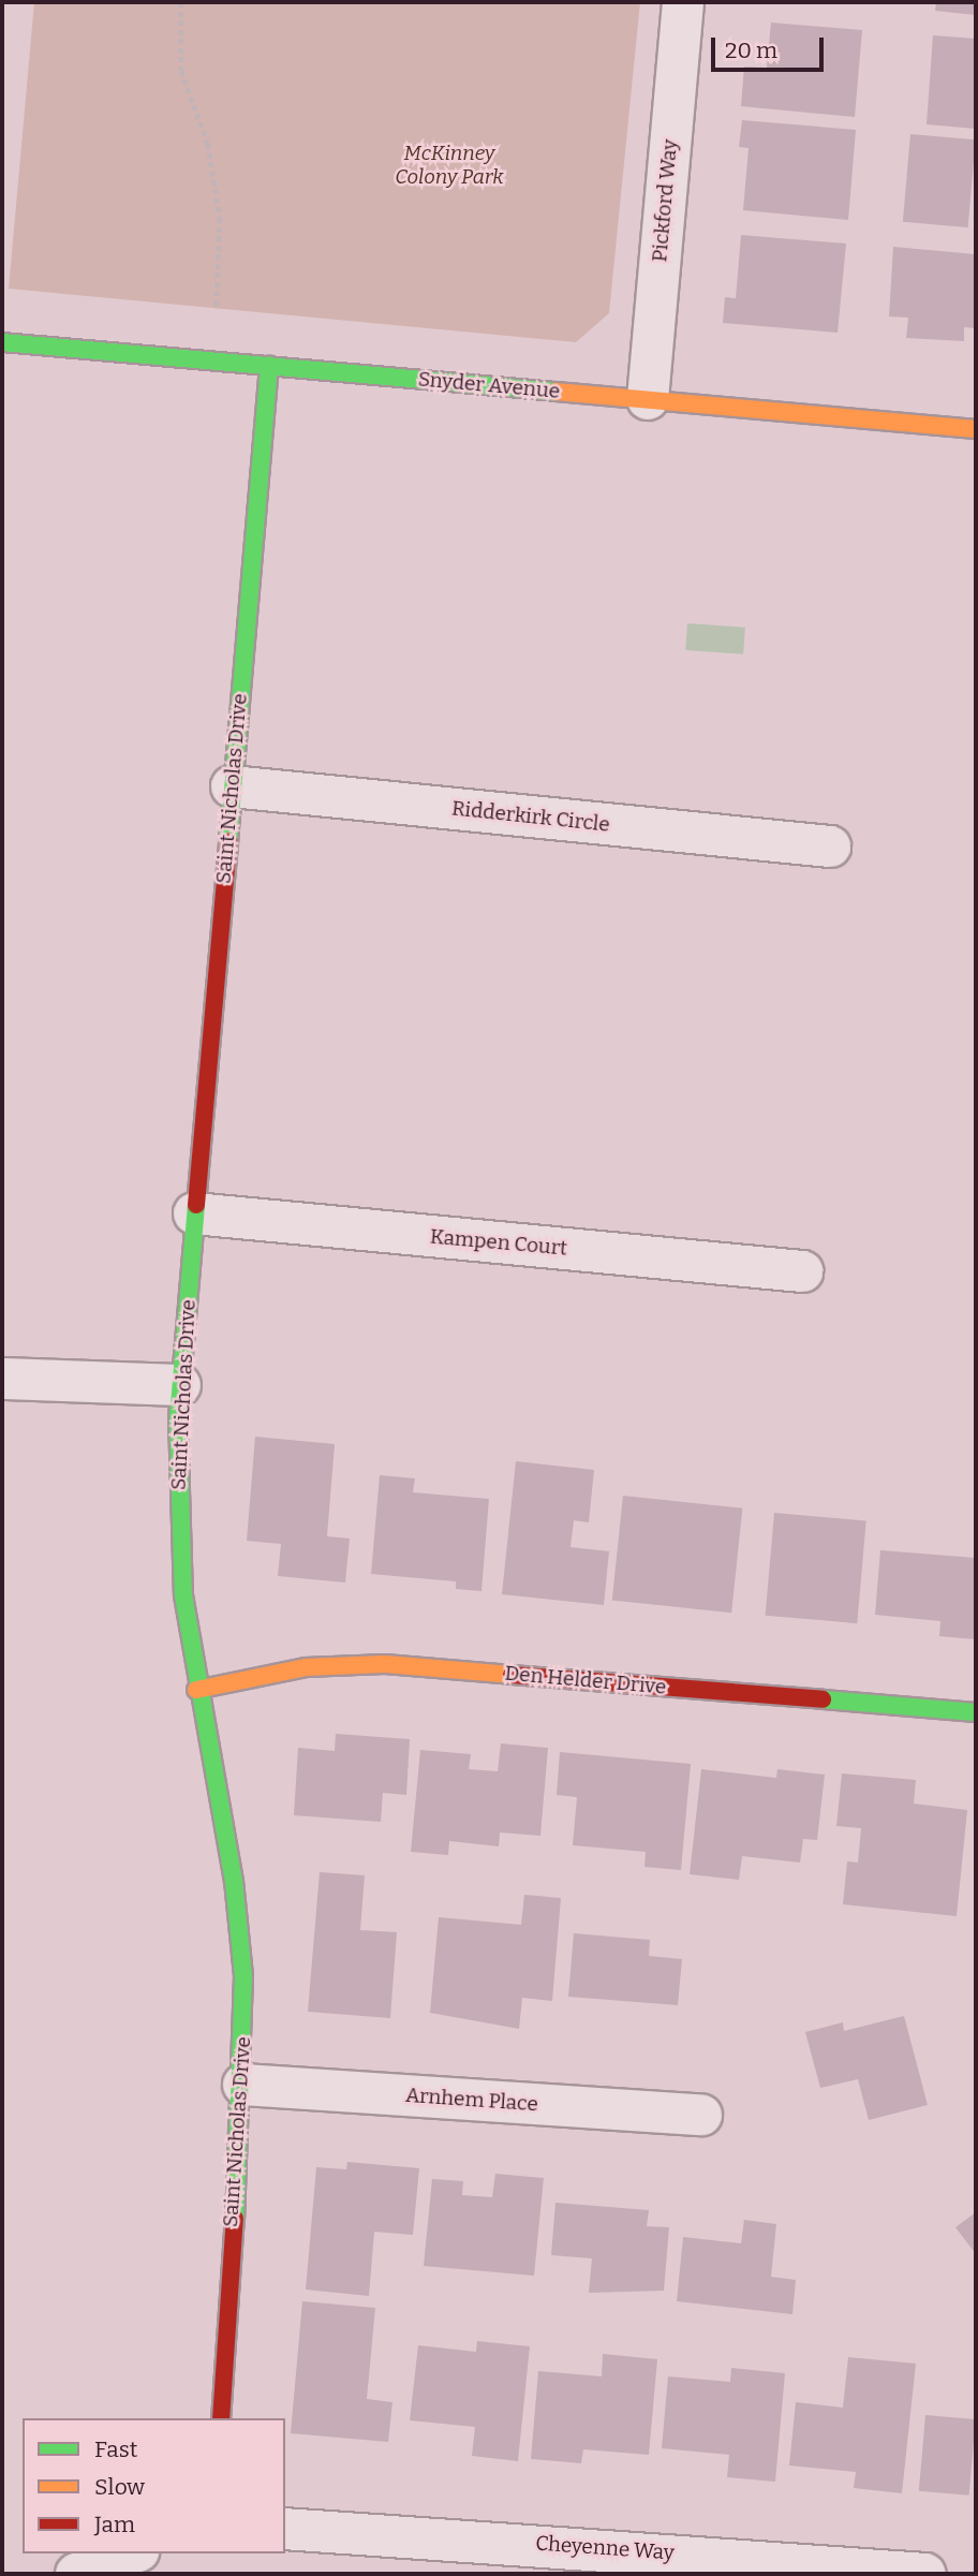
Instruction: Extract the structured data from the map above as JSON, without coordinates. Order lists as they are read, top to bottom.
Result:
{
  "streets": {
    "street": [
      "Pickford Way",
      "Snyder Avenue",
      "Saint Nicholas Drive",
      "Ridderkirk Circle",
      "Kampen Court",
      "Den Helder Drive",
      "Arnhem Place",
      "Cheyenne Way"
    ]
  },
  "crossings": [
    ["Pickford Way", "Snyder Avenue"],
    ["Snyder Avenue", "Saint Nicholas Drive"],
    ["Saint Nicholas Drive", "Ridderkirk Circle"],
    ["Saint Nicholas Drive", "Kampen Court"],
    ["Saint Nicholas Drive", "Den Helder Drive"],
    ["Saint Nicholas Drive", "Arnhem Place"]
  ],
  "parks": ["McKinney Colony Park"],
  "legend": ["Fast", "Slow", "Jam"],
  "scale_bar": "20 m"
}
